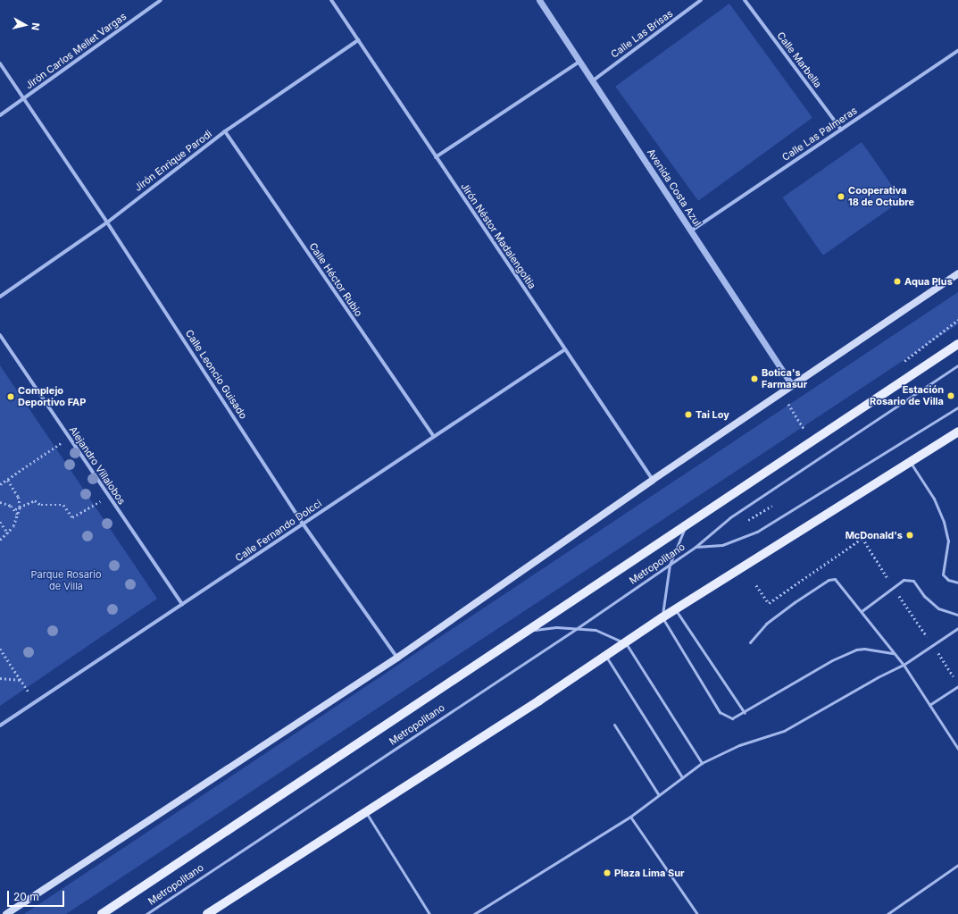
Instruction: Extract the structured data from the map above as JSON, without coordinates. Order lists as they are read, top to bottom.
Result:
{
  "streets": {
    "street": [
      "Calle Las Brisas",
      "Jirón Carlos Mellet Vargas",
      "Calle Marbella",
      "Calle Las Palmeras",
      "Jirón Enrique Parodi",
      "Avenida Costa Azul",
      "Jirón Néstor Madalengoitia",
      "Calle Héctor Rubio",
      "Calle Leoncio Guisado",
      "Alejandro Villalobos",
      "Calle Fernando Dolcci"
    ],
    "lane": ["Metropolitano"]
  },
  "crossings": [
    ["Calle Las Brisas", "Avenida Costa Azul"],
    ["Jirón Carlos Mellet Vargas", "Calle Leoncio Guisado"],
    ["Calle Marbella", "Calle Las Palmeras"],
    ["Calle Las Palmeras", "Avenida Costa Azul"],
    ["Jirón Enrique Parodi", "Jirón Néstor Madalengoitia"],
    ["Jirón Enrique Parodi", "Calle Héctor Rubio"],
    ["Jirón Enrique Parodi", "Calle Leoncio Guisado"],
    ["Jirón Néstor Madalengoitia", "Calle Fernando Dolcci"],
    ["Calle Héctor Rubio", "Calle Fernando Dolcci"],
    ["Calle Leoncio Guisado", "Calle Fernando Dolcci"],
    ["Alejandro Villalobos", "Calle Fernando Dolcci"]
  ],
  "parks": ["Parque Rosario de Villa"],
  "places": [
    "Cooperativa 18 de Octubre",
    "Aqua Plus",
    "Botica's Farmasur",
    "Estación Rosario de Villa",
    "Complejo Deportivo FAP",
    "Tai Loy",
    "McDonald's",
    "Plaza Lima Sur"
  ],
  "scale_bar": "20 m",
  "north": "right"
}
